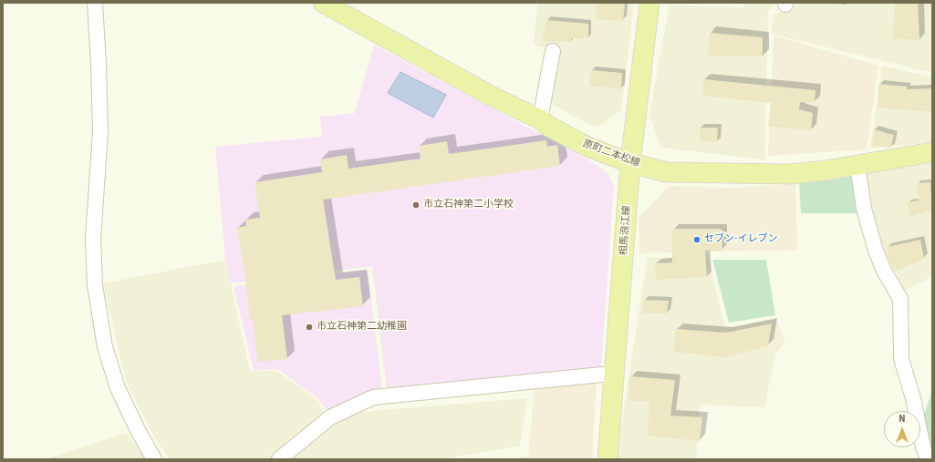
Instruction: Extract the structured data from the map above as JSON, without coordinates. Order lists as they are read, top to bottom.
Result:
{
  "streets": {
    "main road": ["原町二本松線", "相馬浪江線"]
  },
  "crossings": [
    ["原町二本松線", "相馬浪江線"]
  ],
  "places": ["市立石神第二小学校", "セブン-イレブン", "市立石神第二幼稚園"],
  "north": "top"
}
